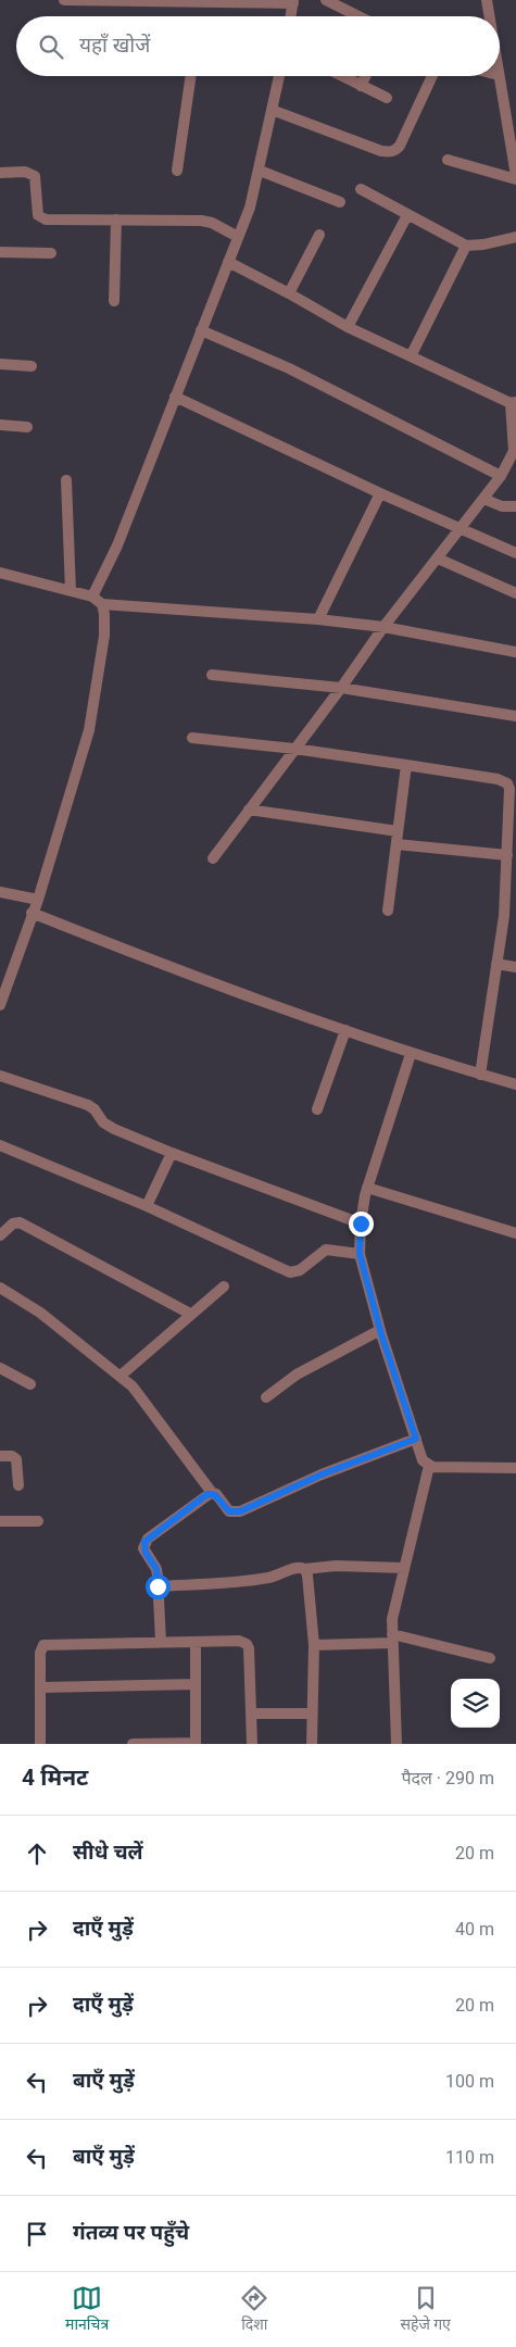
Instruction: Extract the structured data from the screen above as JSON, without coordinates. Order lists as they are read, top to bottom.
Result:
{
  "page": {
    "search": "यहाँ खोजें",
    "heading": ["4 मिनट", "पैदल · 290 m"],
    "list": [
      ["सीधे चलें", "20 m"],
      ["दाएँ मुड़ें", "40 m"],
      ["दाएँ मुड़ें", "20 m"],
      ["बाएँ मुड़ें", "100 m"],
      ["बाएँ मुड़ें", "110 m"],
      "गंतव्य पर पहुँचे"
    ],
    "nav": ["मानचित्र", "दिशा", "सहेजे गए"]
  }
}
